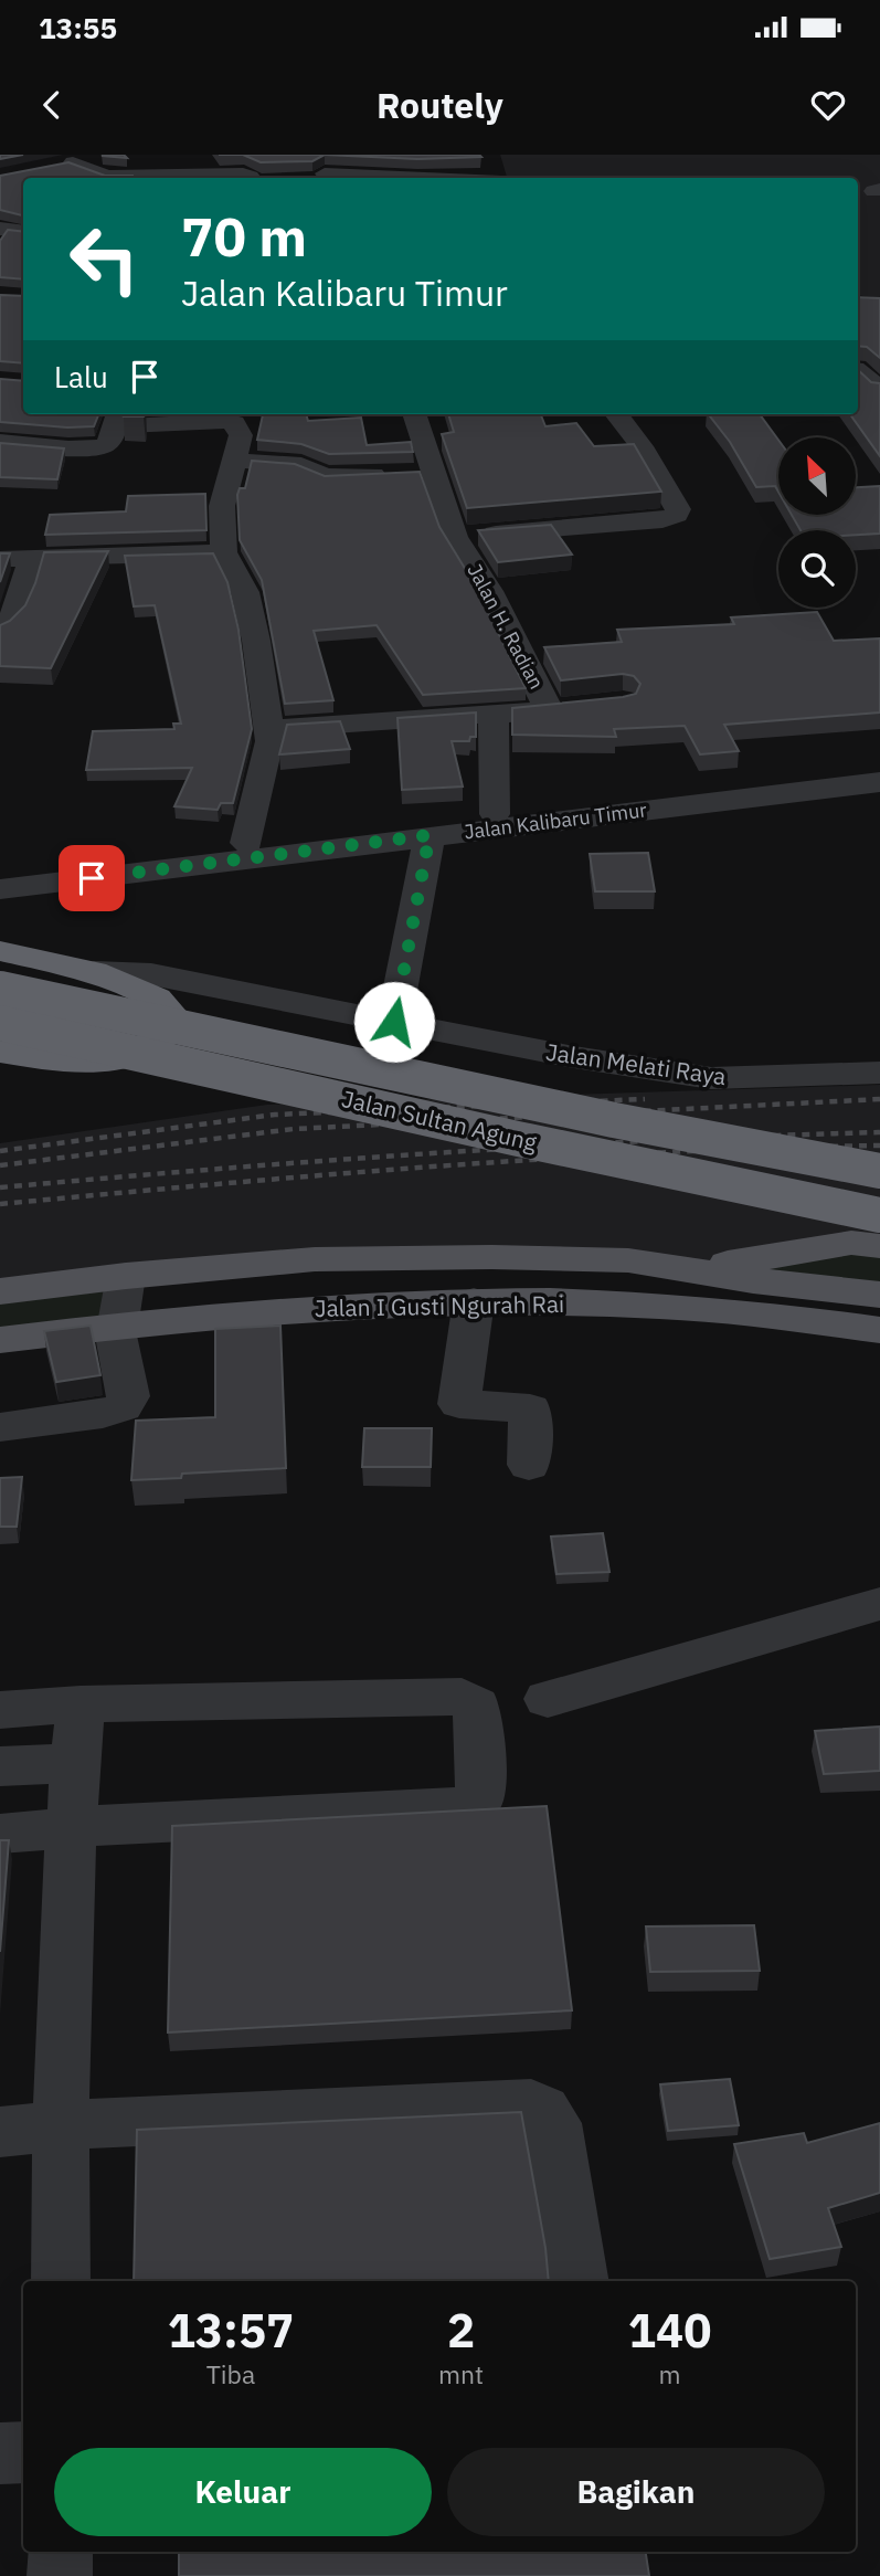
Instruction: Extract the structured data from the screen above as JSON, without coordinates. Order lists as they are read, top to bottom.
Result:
{
  "streets": {
    "highway": ["Jalan Sultan Agung"],
    "main road": ["Jalan I Gusti Ngurah Rai"],
    "street": ["Jalan H. Radian", "Jalan Kalibaru Timur", "Jalan Melati Raya"]
  },
  "north": "top left",
  "page": {
    "status": "13:55",
    "header": "Routely",
    "turn": ["70 m", "Jalan Kalibaru Timur"],
    "then": "Lalu",
    "eta": [
      "13:57",
      "Tiba",
      "2",
      "mnt",
      "140",
      "m"
    ],
    "buttons": ["Keluar", "Bagikan"]
  }
}
